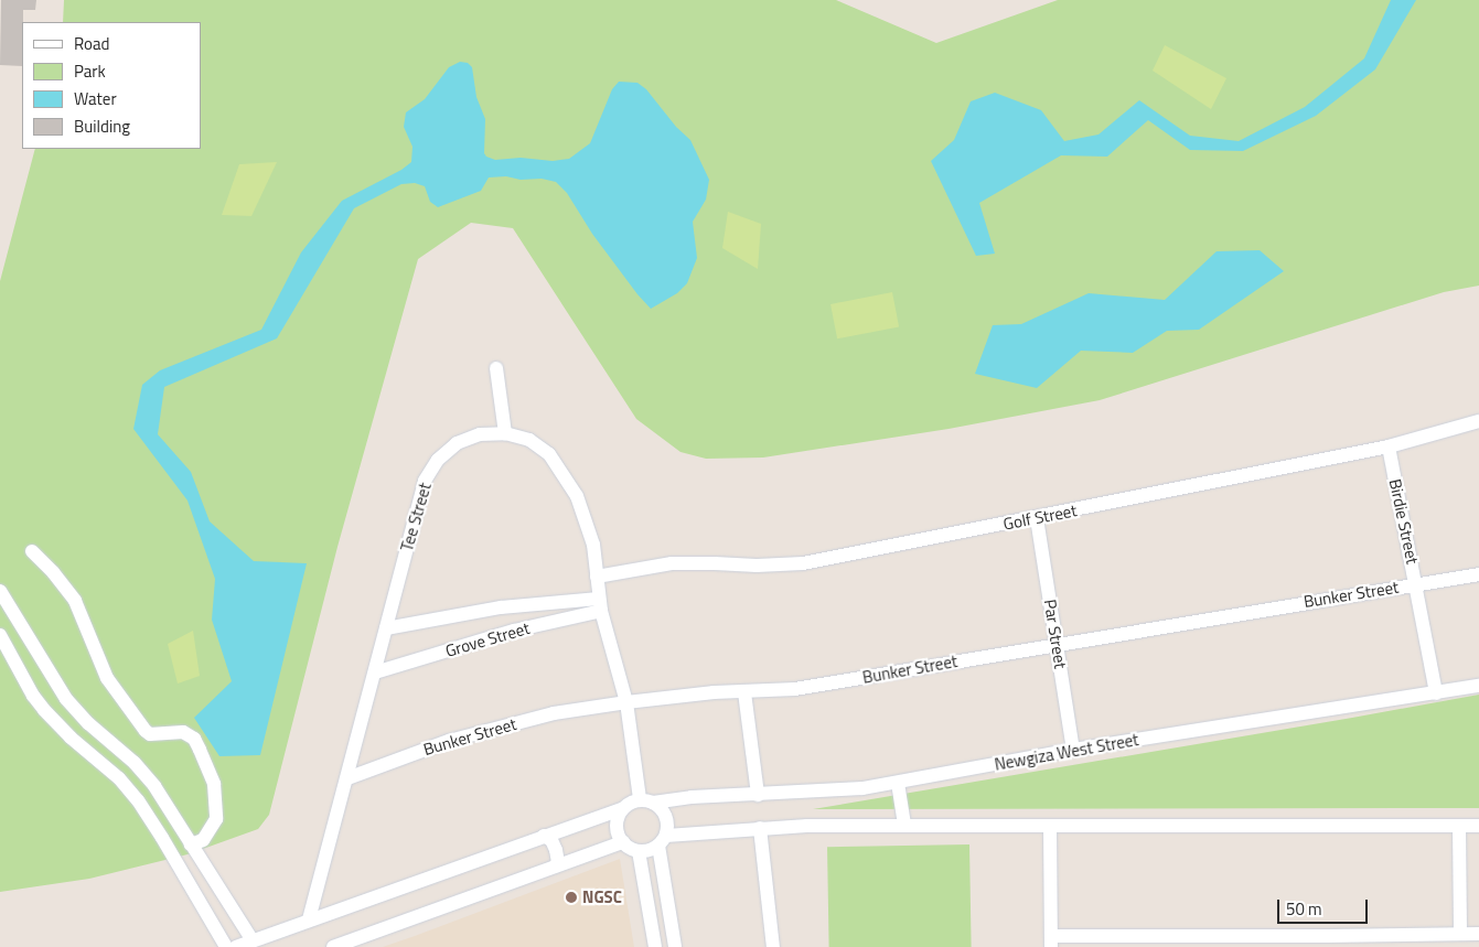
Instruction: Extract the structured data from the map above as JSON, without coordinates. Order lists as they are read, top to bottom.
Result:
{
  "streets": {
    "street": [
      "Tee Street",
      "Golf Street",
      "Birdie Street",
      "Bunker Street",
      "Par Street",
      "Grove Street",
      "Newgiza West Street"
    ]
  },
  "crossings": [
    ["Tee Street", "Golf Street"],
    ["Tee Street", "Bunker Street"],
    ["Tee Street", "Grove Street"],
    ["Tee Street", "Newgiza West Street"],
    ["Golf Street", "Birdie Street"],
    ["Golf Street", "Par Street"],
    ["Birdie Street", "Bunker Street"],
    ["Birdie Street", "Newgiza West Street"],
    ["Bunker Street", "Par Street"],
    ["Par Street", "Newgiza West Street"]
  ],
  "places": ["NGSC"],
  "legend": [
    "Road",
    "Park",
    "Water",
    "Building"
  ],
  "scale_bar": "50 m"
}
